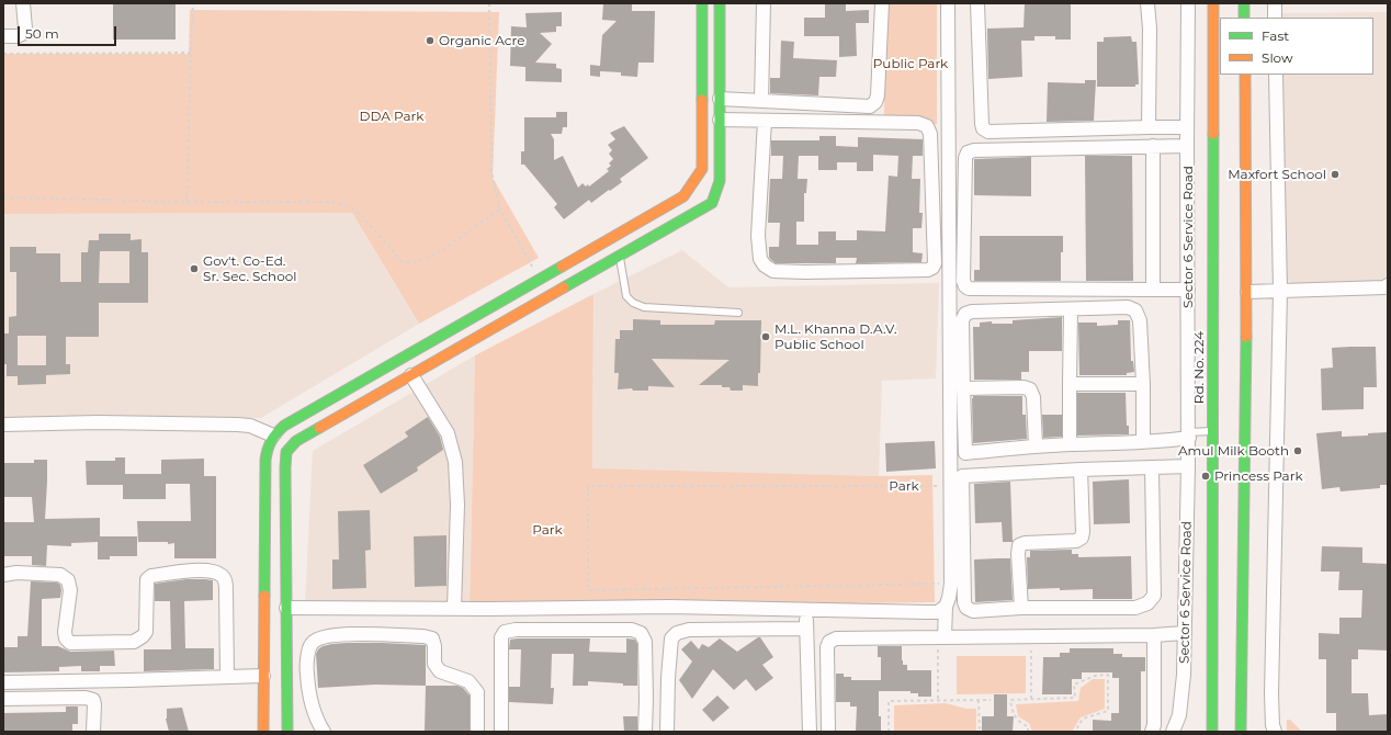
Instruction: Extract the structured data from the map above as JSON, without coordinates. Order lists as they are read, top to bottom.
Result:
{
  "streets": {
    "street": ["Sector 6 Service Road", "Rd. No. 224"],
    "path": ["Park"]
  },
  "parks": ["Public Park", "DDA Park", "Park"],
  "places": [
    "Organic Acre",
    "Maxfort School",
    "Gov't. Co-Ed. Sr. Sec. School",
    "M.L. Khanna D.A.V. Public School",
    "Amul Milk Booth",
    "Princess Park"
  ],
  "legend": ["Fast", "Slow"],
  "scale_bar": "50 m"
}
